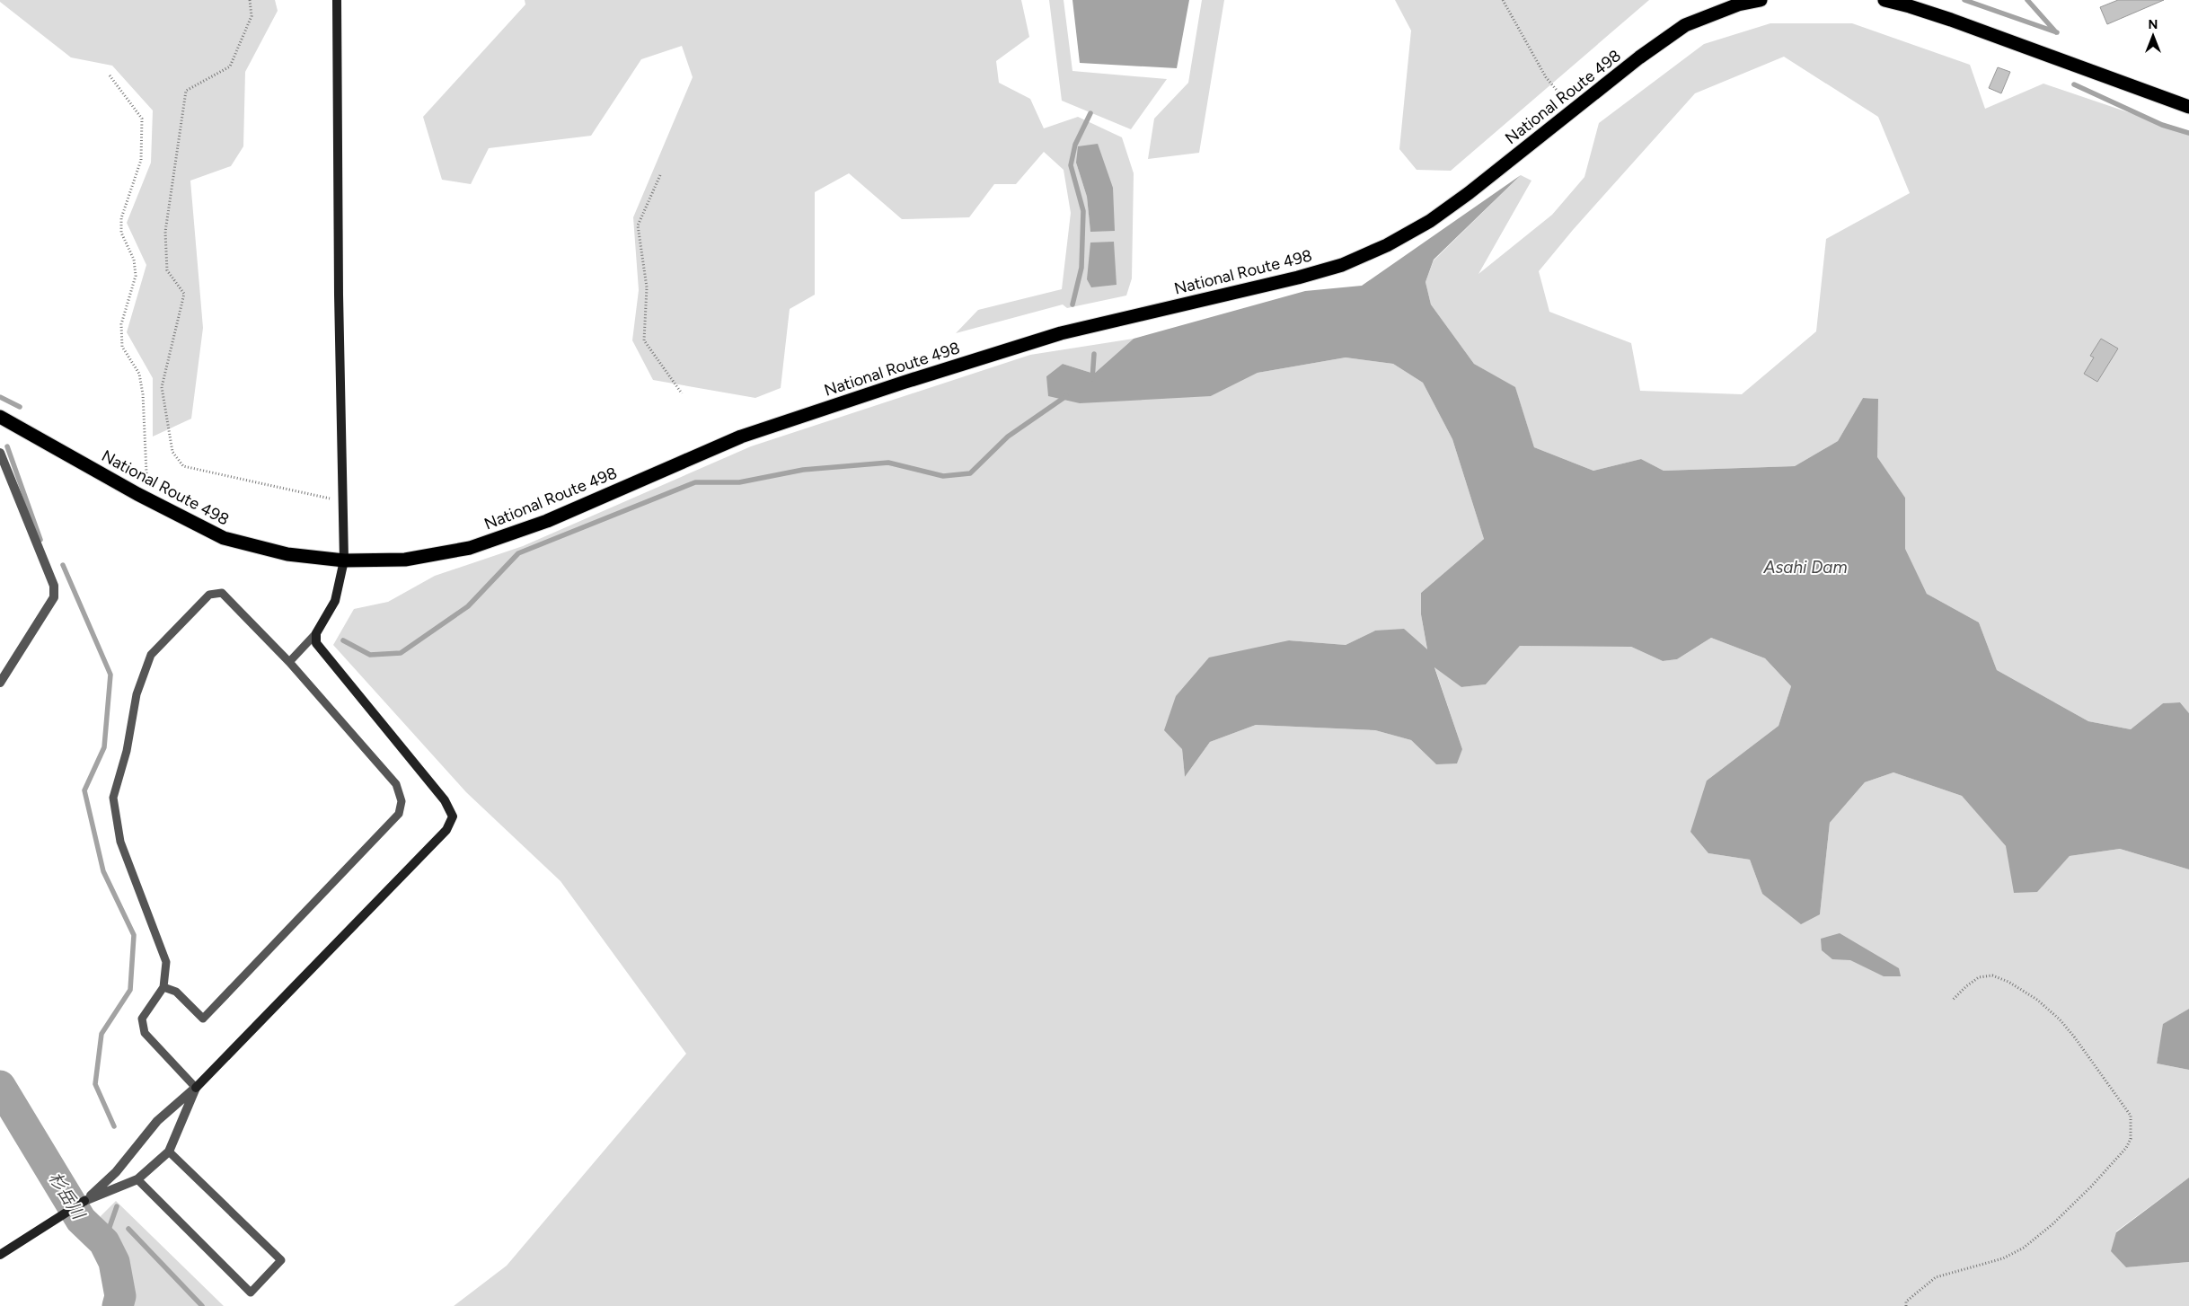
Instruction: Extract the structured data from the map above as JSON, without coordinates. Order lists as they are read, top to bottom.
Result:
{
  "streets": {
    "highway": ["National Route 498"]
  },
  "water": ["Asahi Dam", "杉岳川"],
  "north": "top"
}
